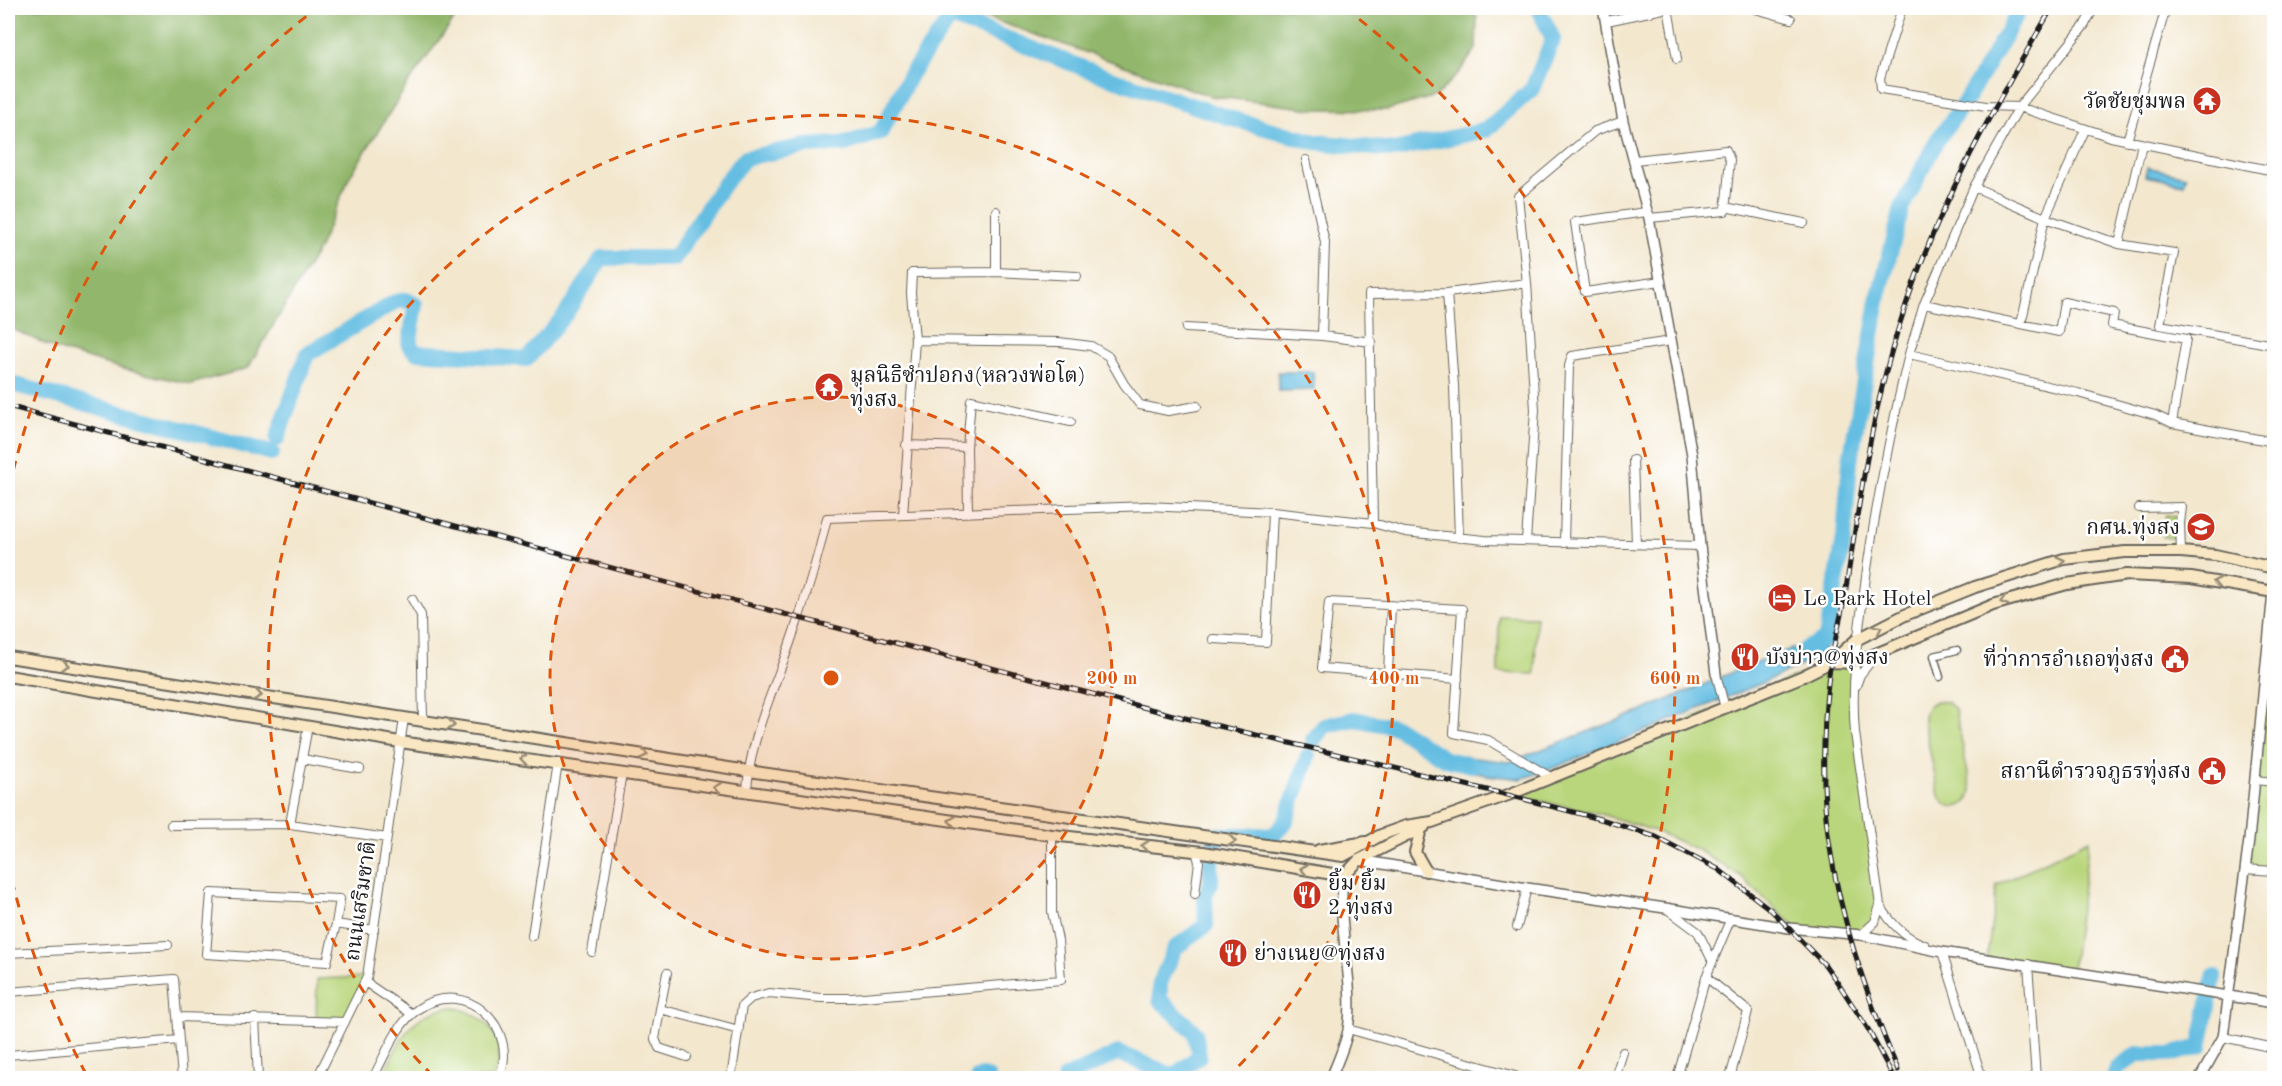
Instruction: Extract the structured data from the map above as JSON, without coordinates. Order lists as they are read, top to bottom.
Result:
{
  "streets": {
    "street": ["ถนนเสริมชาติ"]
  },
  "places": {
    "temple": ["วัดชัยชุมพล", "มูลนิธิซำปอกง(หลวงพ่อโต) ทุ่งสง"],
    "school or university": ["กศน.ทุ่งสง"],
    "hotel": ["Le Park Hotel"],
    "restaurant": ["บังบ่าว@ทุ่งสง", "ยิ้ม ยิ้ม 2 ทุ่งสง", "ย่างเนย@ทุ่งสง"],
    "public building": ["ที่ว่าการอำเถอทุ่งสง", "สถานีตำรวจภูธรทุ่งสง"]
  },
  "rings": ["200 m", "400 m", "600 m"]
}
